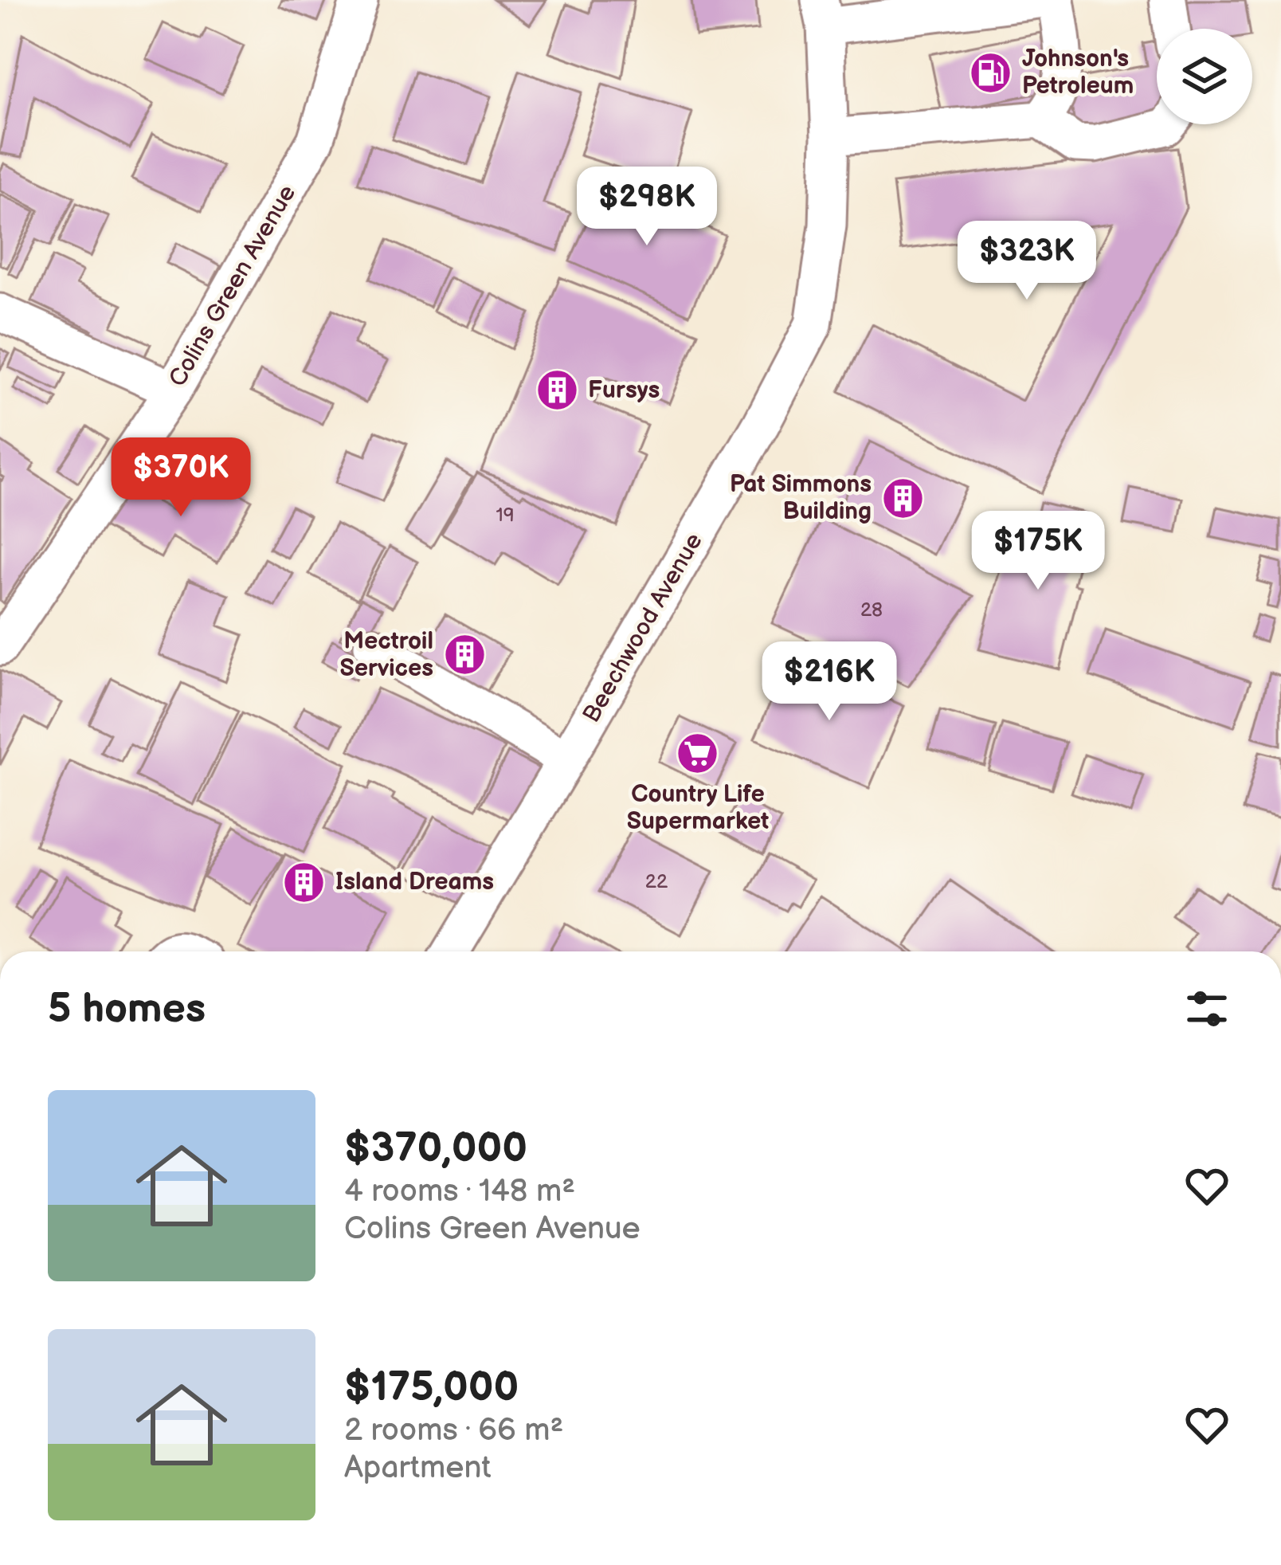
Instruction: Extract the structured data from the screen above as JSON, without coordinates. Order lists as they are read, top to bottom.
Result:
{
  "streets": {
    "street": ["Colins Green Avenue", "Beechwood Avenue"]
  },
  "places": {
    "fuel station": ["Johnson's Petroleum"],
    "building": [
      "Fursys",
      "Pat Simmons Building",
      "Mectroil Services",
      "Island Dreams"
    ],
    "supermarket": ["Country Life Supermarket"]
  },
  "house_numbers": ["19", "28", "22"],
  "page": {
    "price": [
      "$298K",
      "$323K",
      "$370K",
      "$175K",
      "$216K"
    ],
    "heading": "5 homes",
    "list": [
      {
        "name": "$370,000",
        "note": "4 rooms · 148 m² · Colins Green Avenue"
      },
      {
        "name": "$175,000",
        "note": "2 rooms · 66 m² · Apartment"
      }
    ]
  }
}
